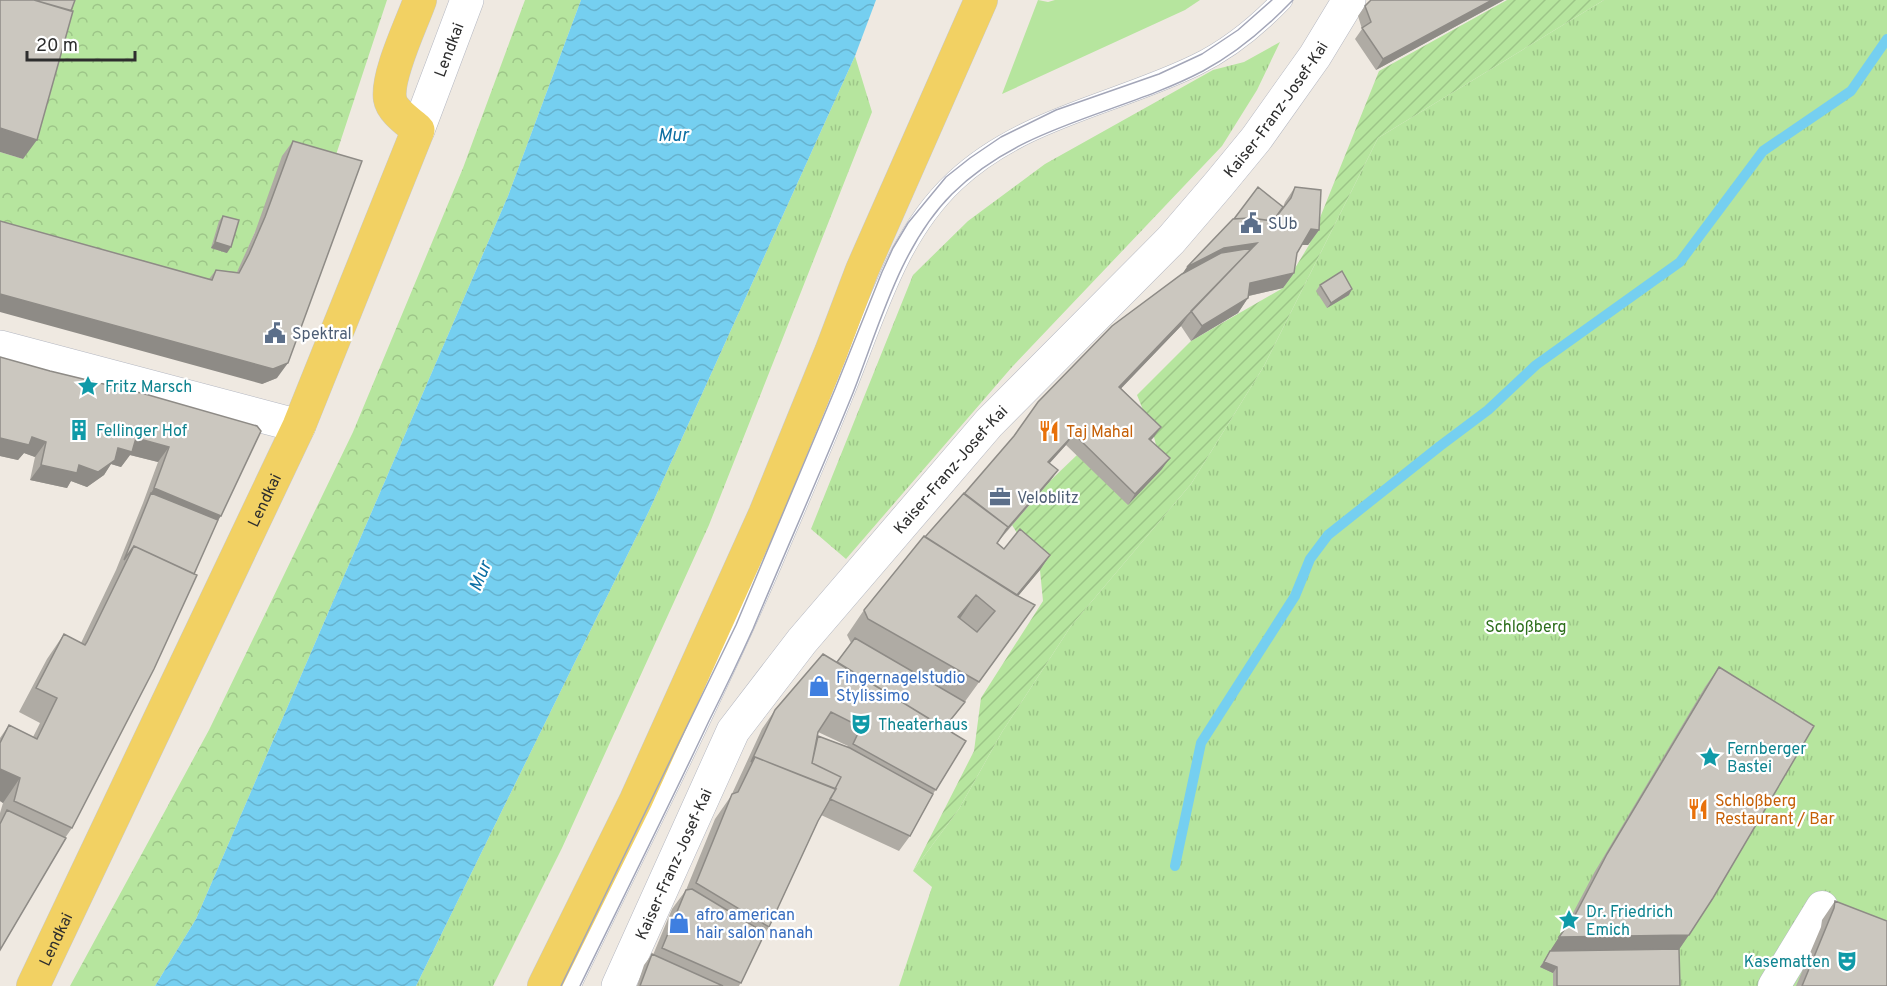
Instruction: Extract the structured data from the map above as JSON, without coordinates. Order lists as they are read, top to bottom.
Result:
{
  "streets": {
    "main road": ["Lendkai"],
    "street": ["Kaiser-Franz-Josef-Kai"]
  },
  "water": ["Mur"],
  "parks": ["Schloßberg"],
  "places": {
    "public building": ["SUb", "Spektral"],
    "place": ["Fritz Marsch", "Fernberger Bastei", "Dr. Friedrich Emich"],
    "building": ["Fellinger Hof"],
    "restaurant": ["Taj Mahal", "Schloßberg Restaurant / Bar"],
    "office": ["Veloblitz"],
    "shop": ["Fingernagelstudio Stylissimo", "afro american hair salon nanah"],
    "theatre": ["Theaterhaus", "Kasematten"]
  },
  "scale_bar": "20 m"
}
